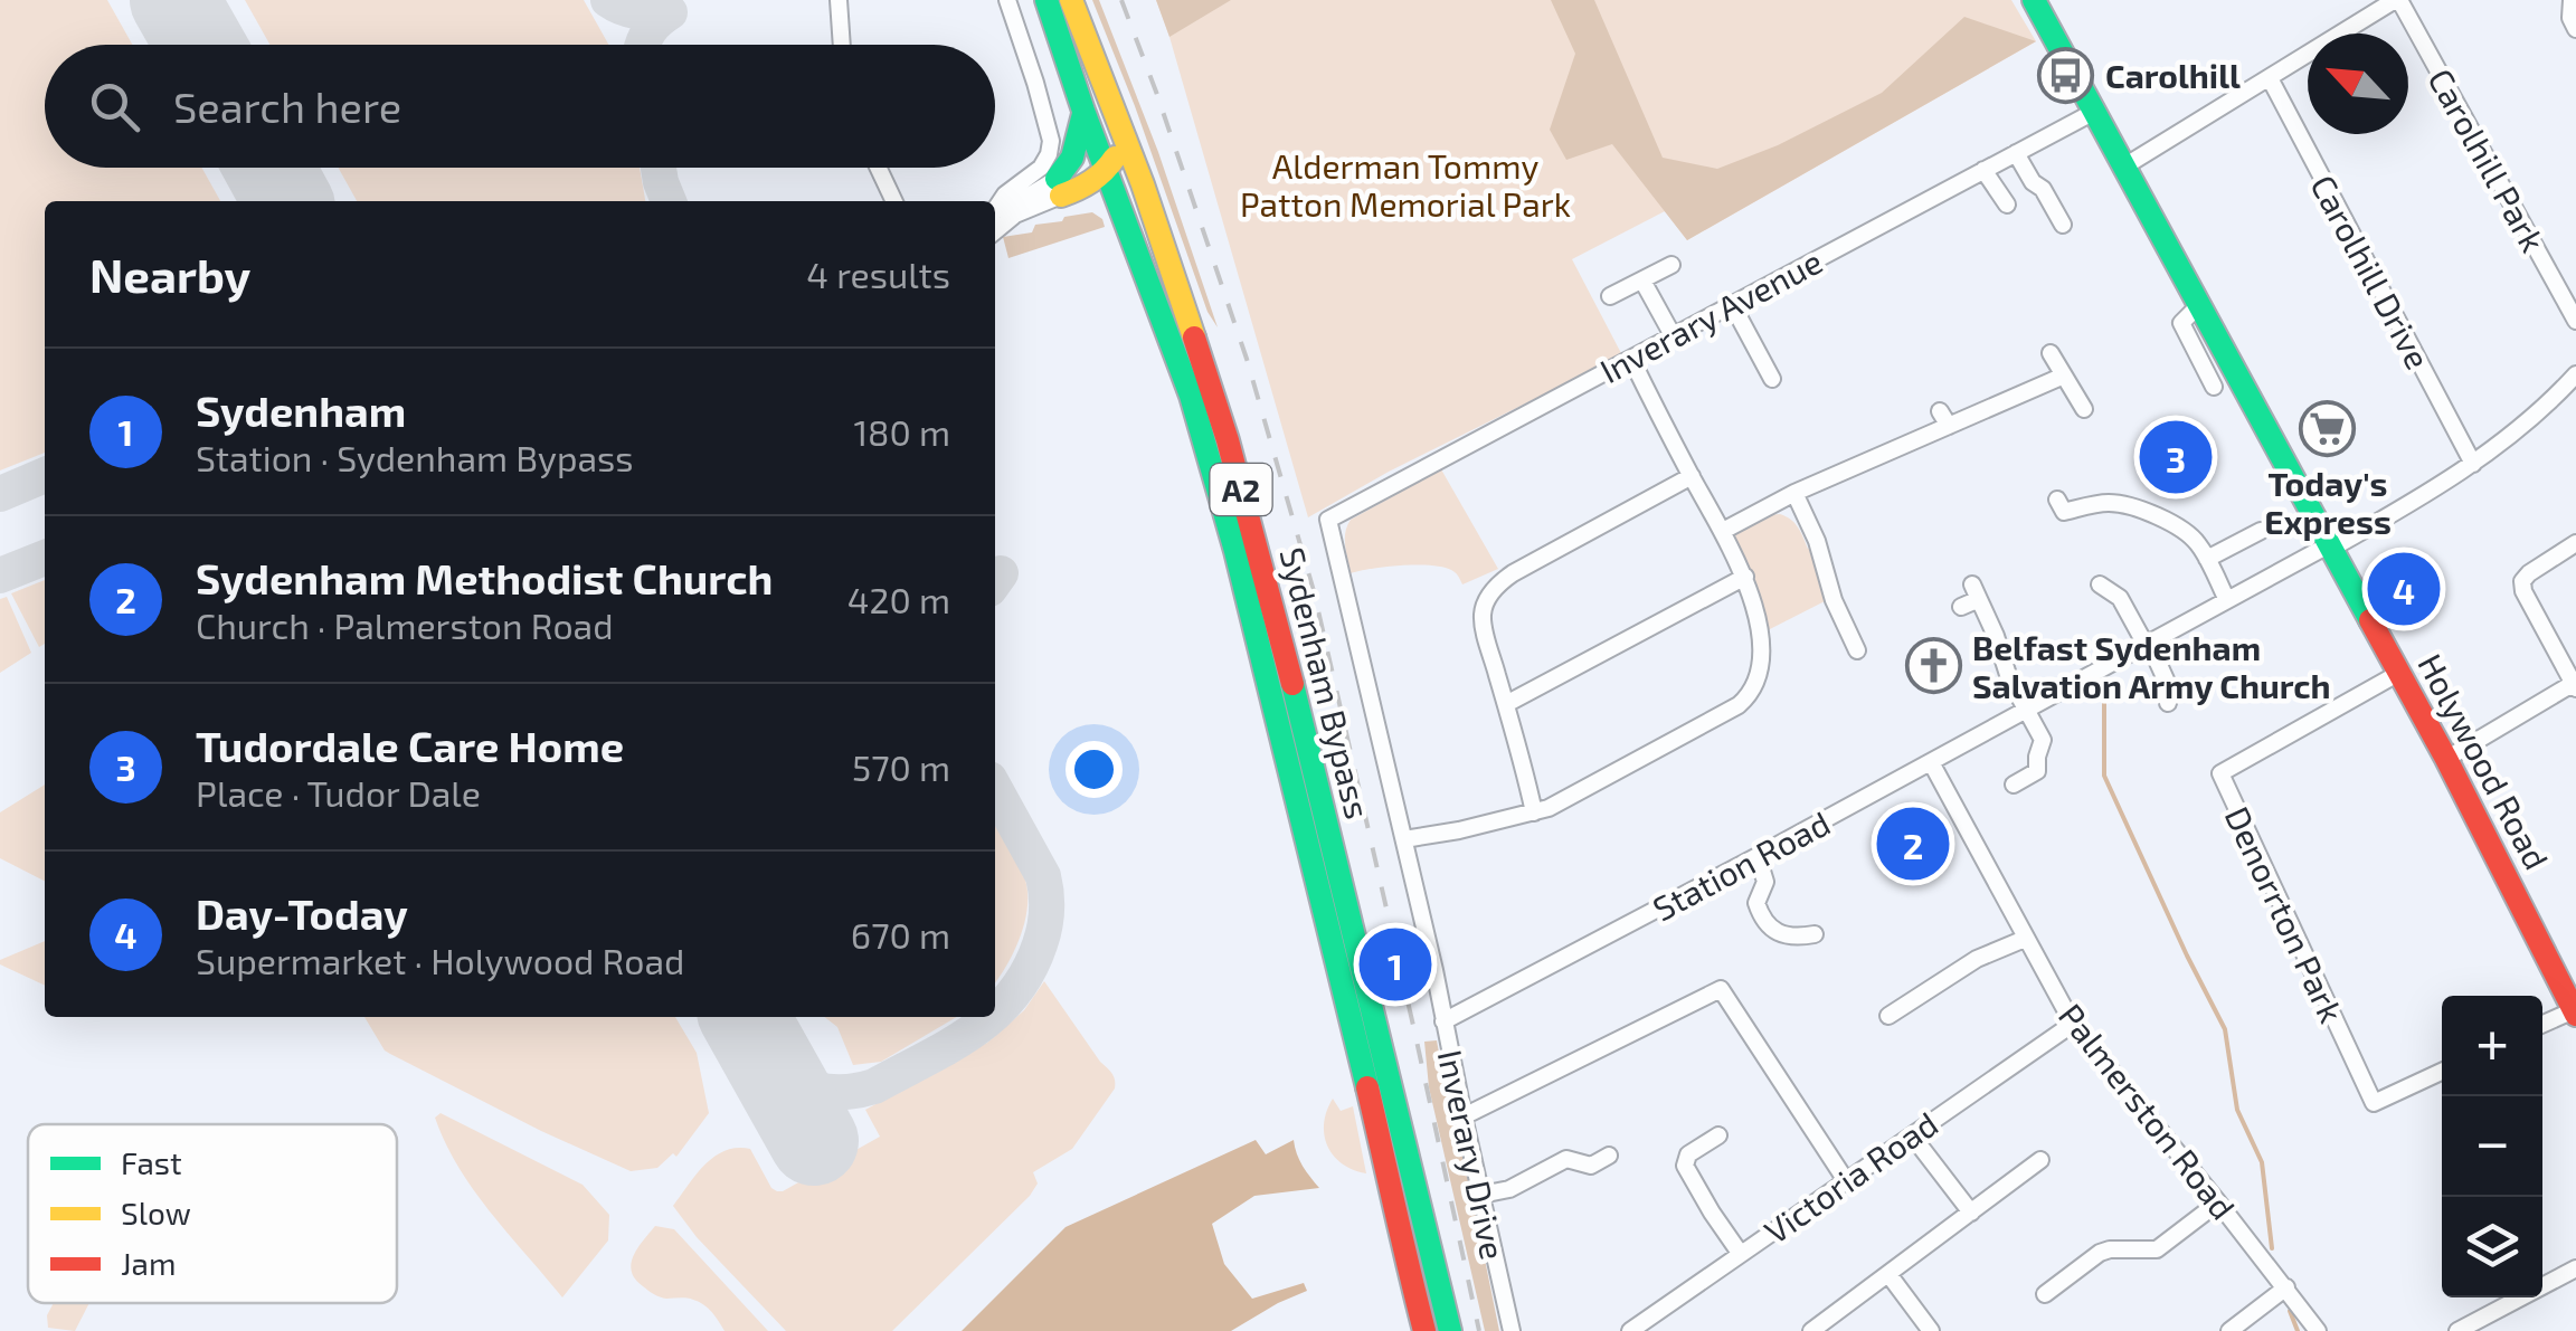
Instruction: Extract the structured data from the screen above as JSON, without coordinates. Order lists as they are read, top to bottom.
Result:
{
  "streets": {
    "main road": ["A2", "Sydenham Bypass", "Holywood Road"],
    "street": [
      "Carolhill Park",
      "Carolhill Drive",
      "Inverary Avenue",
      "Station Road",
      "Denorrton Park",
      "Palmerston Road",
      "Inverary Drive",
      "Victoria Road"
    ]
  },
  "crossings": [
    ["Carolhill Drive", "Station Road"],
    ["Inverary Avenue", "Holywood Road"],
    ["Inverary Avenue", "Inverary Drive"],
    ["Holywood Road", "Station Road"],
    ["Holywood Road", "Denorrton Park"],
    ["Station Road", "Palmerston Road"],
    ["Station Road", "Inverary Drive"],
    ["Palmerston Road", "Victoria Road"]
  ],
  "parks": ["Alderman Tommy Patton Memorial Park"],
  "places": {
    "bus stop": ["Carolhill"],
    "supermarket": ["Today's Express"],
    "church": ["Belfast Sydenham Salvation Army Church"]
  },
  "legend": ["Fast", "Slow", "Jam"],
  "north": "top left",
  "page": {
    "search": "Search here",
    "heading": ["Nearby", "4 results"],
    "list": [
      {
        "mark": "1",
        "name": "Sydenham",
        "note": "Station · Sydenham Bypass",
        "value": "180 m"
      },
      {
        "mark": "2",
        "name": "Sydenham Methodist Church",
        "note": "Church · Palmerston Road",
        "value": "420 m"
      },
      {
        "mark": "3",
        "name": "Tudordale Care Home",
        "note": "Place · Tudor Dale",
        "value": "570 m"
      },
      {
        "mark": "4",
        "name": "Day-Today",
        "note": "Supermarket · Holywood Road",
        "value": "670 m"
      }
    ],
    "pins": [
      "3",
      "4",
      "2",
      "1"
    ],
    "map_buttons": ["+", "−"]
  }
}
